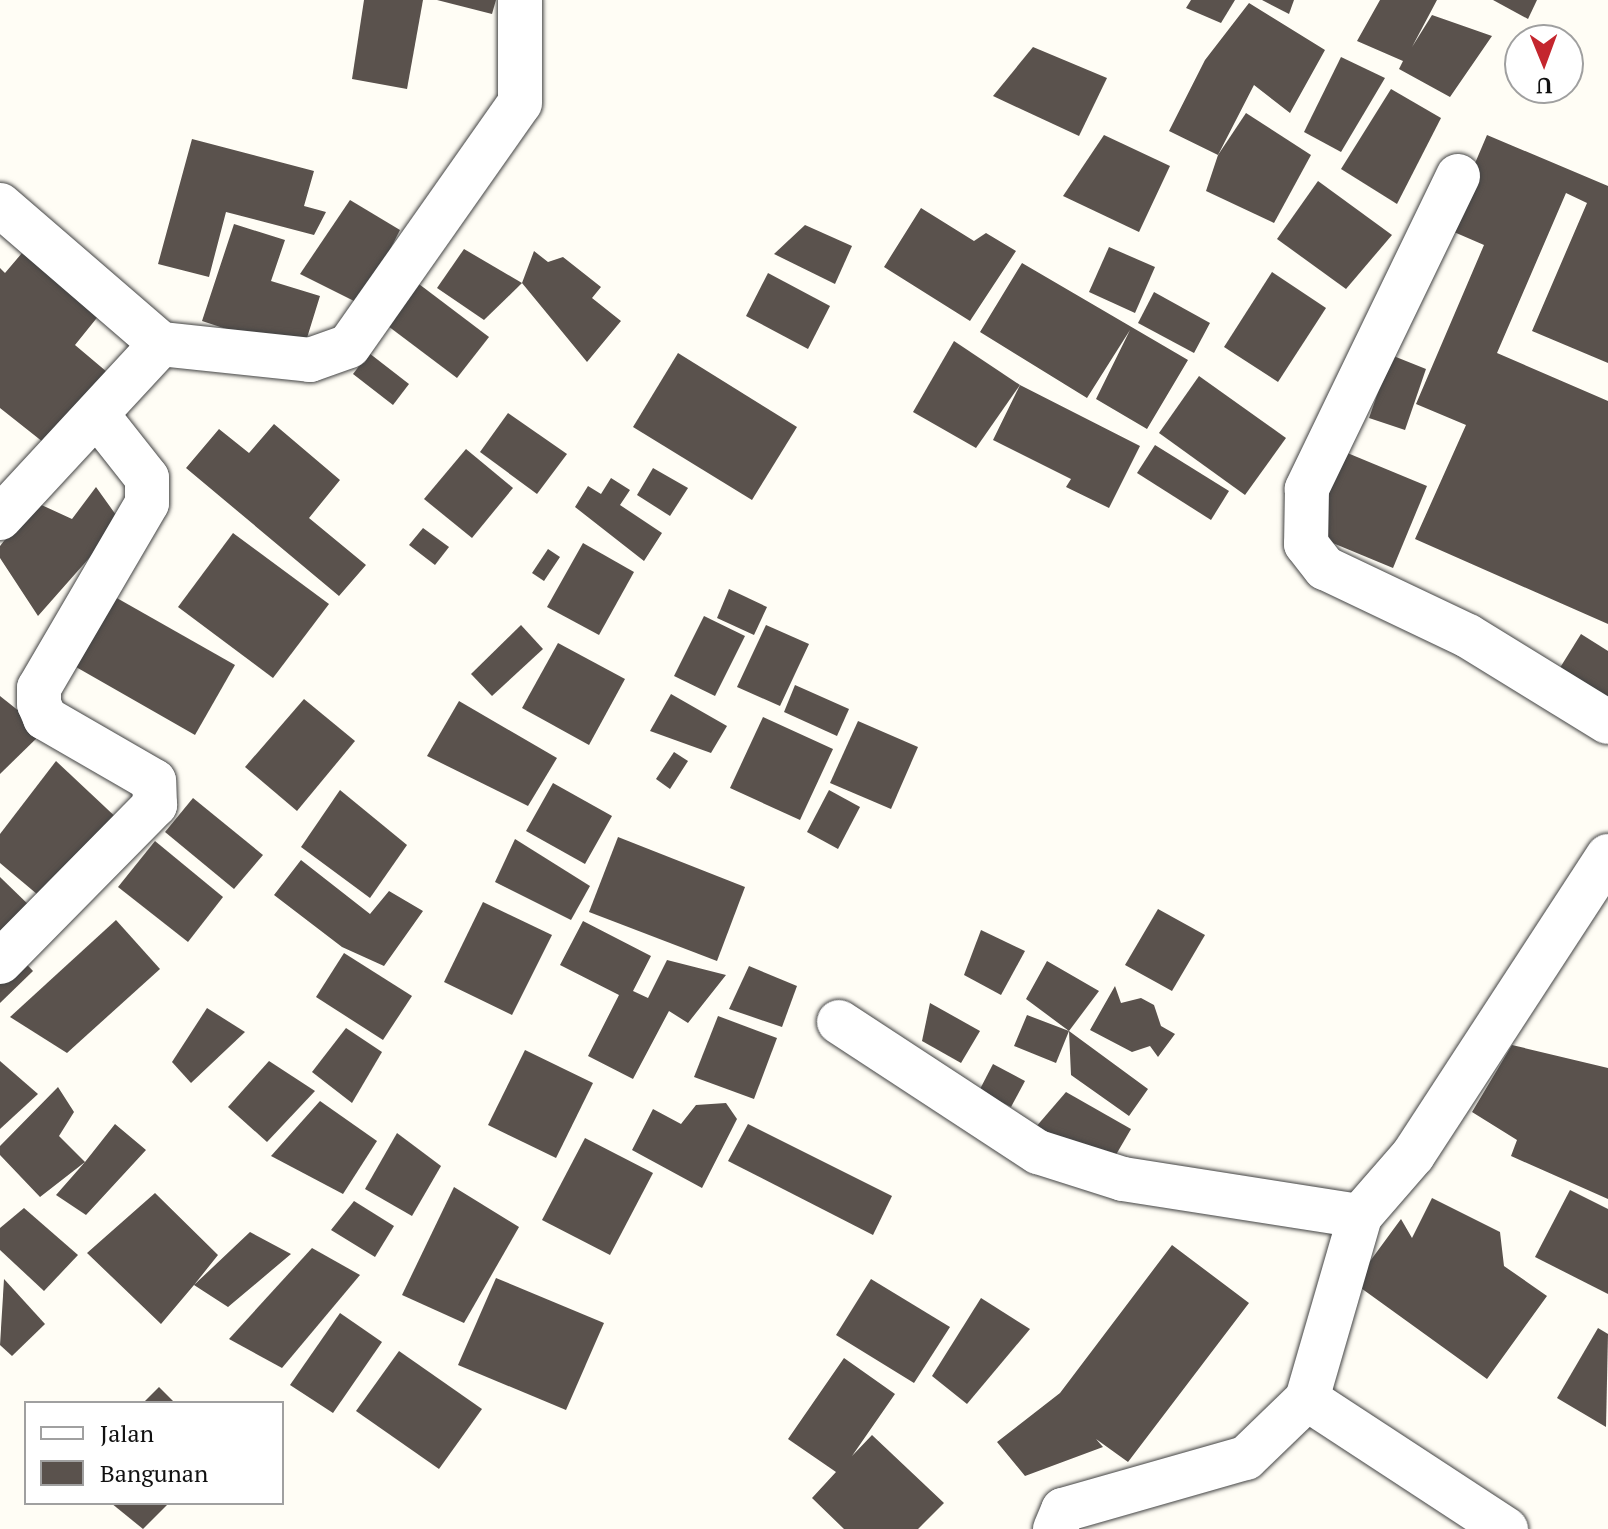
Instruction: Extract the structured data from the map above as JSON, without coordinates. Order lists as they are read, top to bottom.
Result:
{
  "legend": ["Jalan", "Bangunan"],
  "north": "bottom"
}
